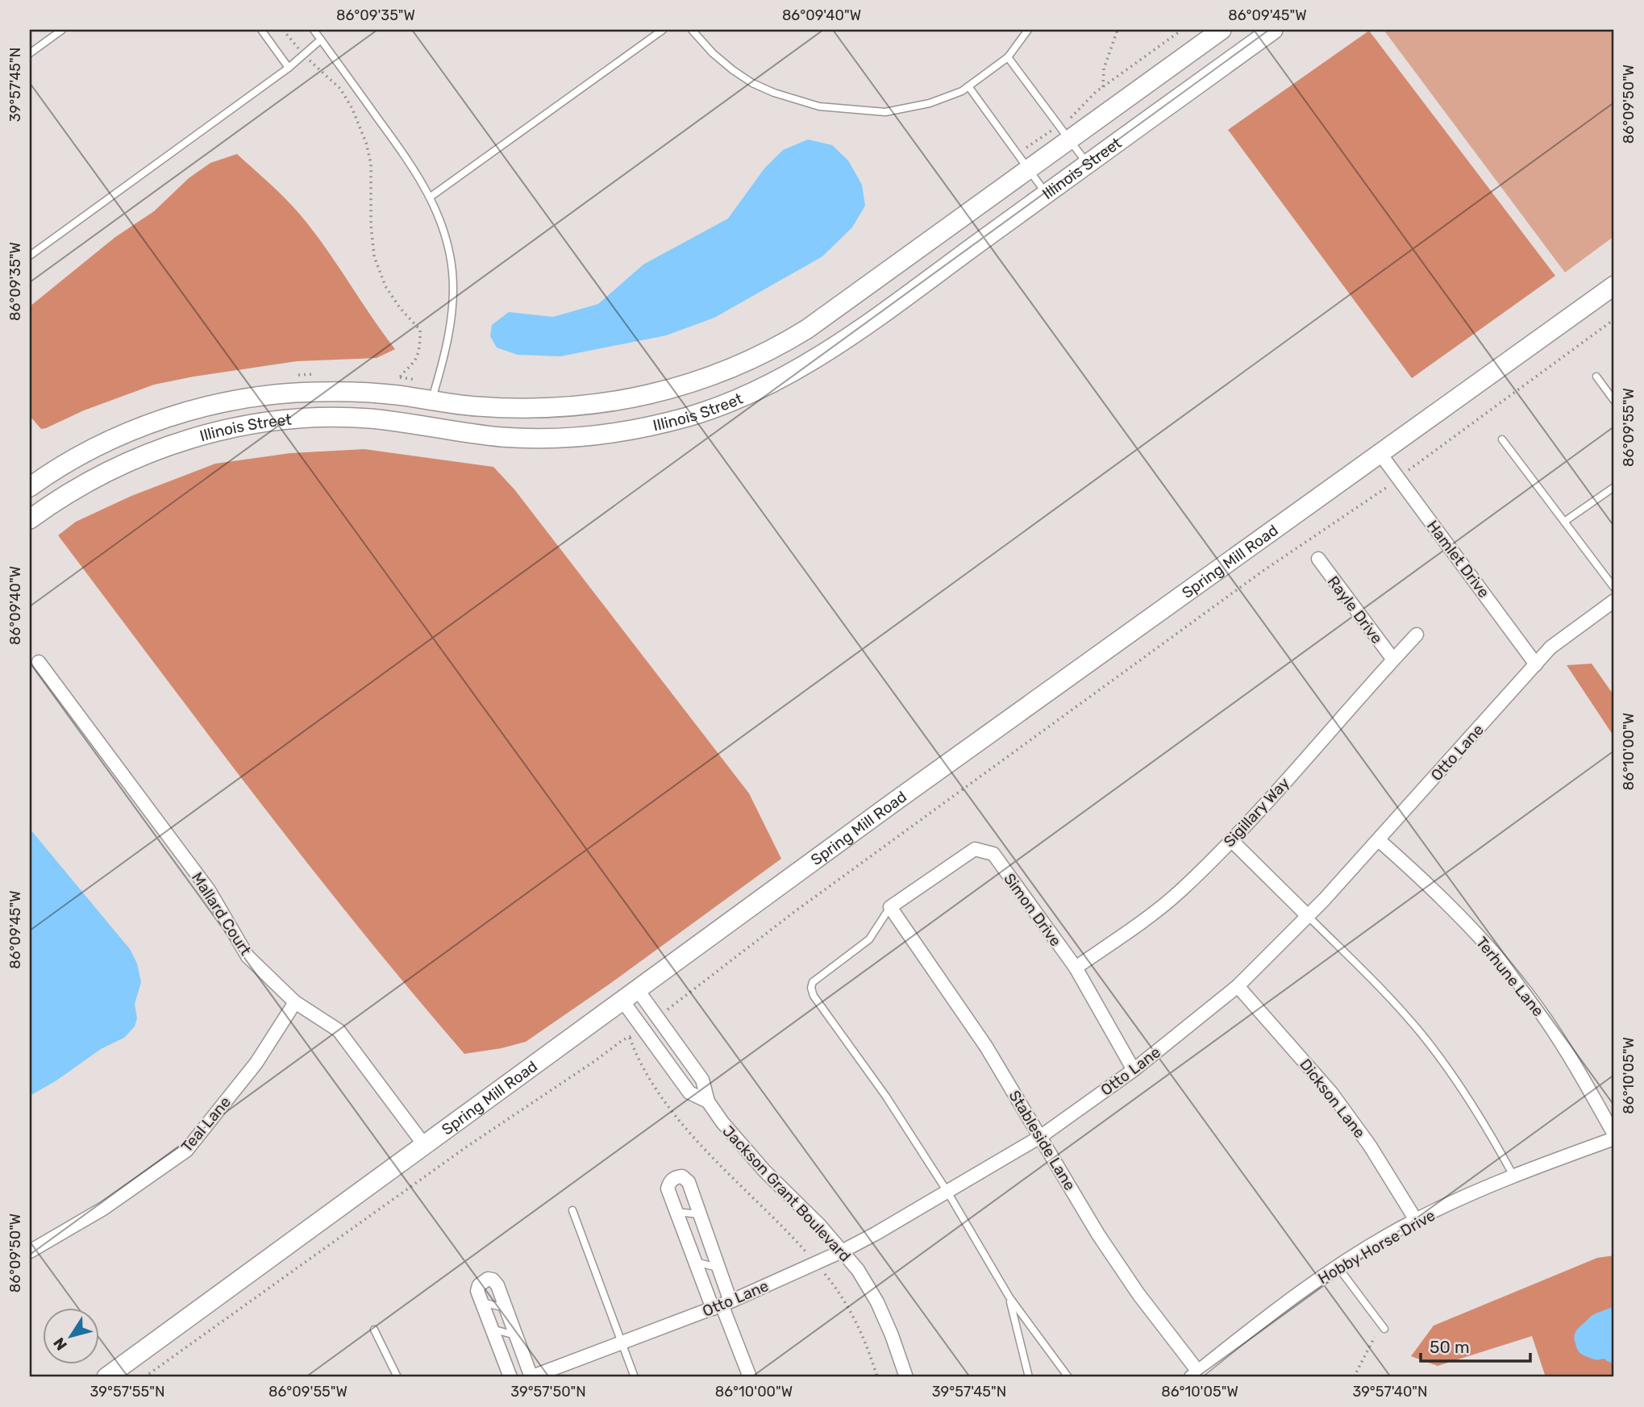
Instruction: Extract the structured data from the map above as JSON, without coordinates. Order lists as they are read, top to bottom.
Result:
{
  "streets": {
    "street": [
      "Illinois Street",
      "Hamlet Drive",
      "Spring Mill Road",
      "Rayle Drive",
      "Otto Lane",
      "Sigillary Way",
      "Simon Drive",
      "Mallard Court",
      "Terhune Lane",
      "Dickson Lane",
      "Teal Lane",
      "Stableside Lane",
      "Jackson Grant Boulevard",
      "Hobby Horse Drive"
    ]
  },
  "crossings": [
    ["Hamlet Drive", "Spring Mill Road"],
    ["Hamlet Drive", "Otto Lane"],
    ["Spring Mill Road", "Mallard Court"],
    ["Spring Mill Road", "Jackson Grant Boulevard"],
    ["Rayle Drive", "Sigillary Way"],
    ["Otto Lane", "Simon Drive"],
    ["Otto Lane", "Terhune Lane"],
    ["Otto Lane", "Dickson Lane"],
    ["Otto Lane", "Stableside Lane"],
    ["Otto Lane", "Jackson Grant Boulevard"],
    ["Sigillary Way", "Simon Drive"],
    ["Simon Drive", "Stableside Lane"],
    ["Mallard Court", "Teal Lane"],
    ["Terhune Lane", "Hobby Horse Drive"],
    ["Dickson Lane", "Hobby Horse Drive"],
    ["Stableside Lane", "Hobby Horse Drive"]
  ],
  "scale_bar": "50 m",
  "north": "bottom left",
  "coordinates": [
    "86°09'35\"W",
    "86°09'40\"W",
    "86°09'45\"W",
    "39°57'45\"N",
    "86°09'50\"W",
    "86°09'55\"W",
    "86°10'00\"W",
    "86°10'05\"W",
    "39°57'55\"N",
    "39°57'50\"N",
    "39°57'40\"N"
  ]
}
